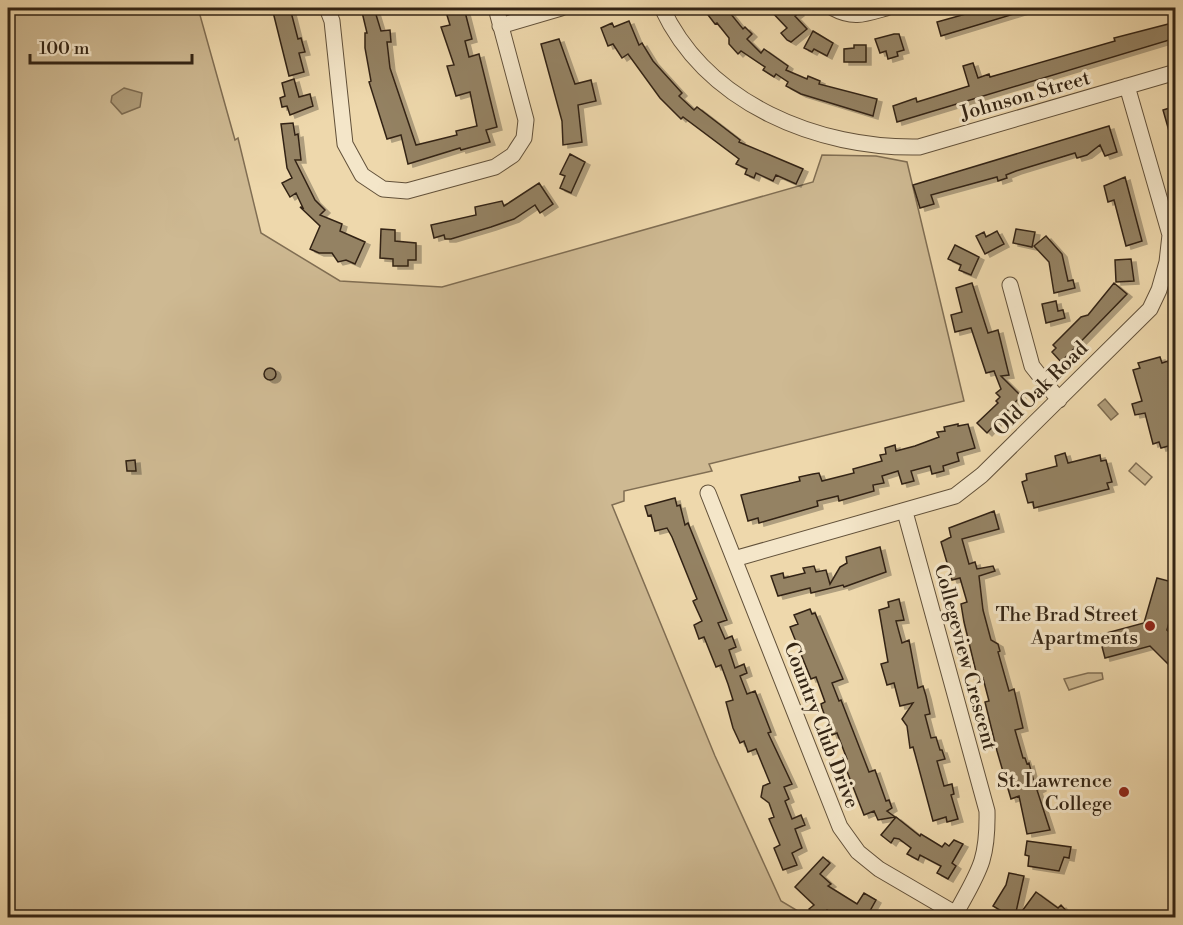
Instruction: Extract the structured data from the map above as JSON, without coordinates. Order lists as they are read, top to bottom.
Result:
{
  "streets": {
    "street": [
      "Johnson Street",
      "Old Oak Road",
      "Collegeview Crescent",
      "Country Club Drive"
    ]
  },
  "crossings": [
    ["Johnson Street", "Old Oak Road"],
    ["Old Oak Road", "Collegeview Crescent"],
    ["Old Oak Road", "Country Club Drive"],
    ["Collegeview Crescent", "Country Club Drive"]
  ],
  "places": ["The Brad Street Apartments", "St. Lawrence College"],
  "scale_bar": "100 m"
}
